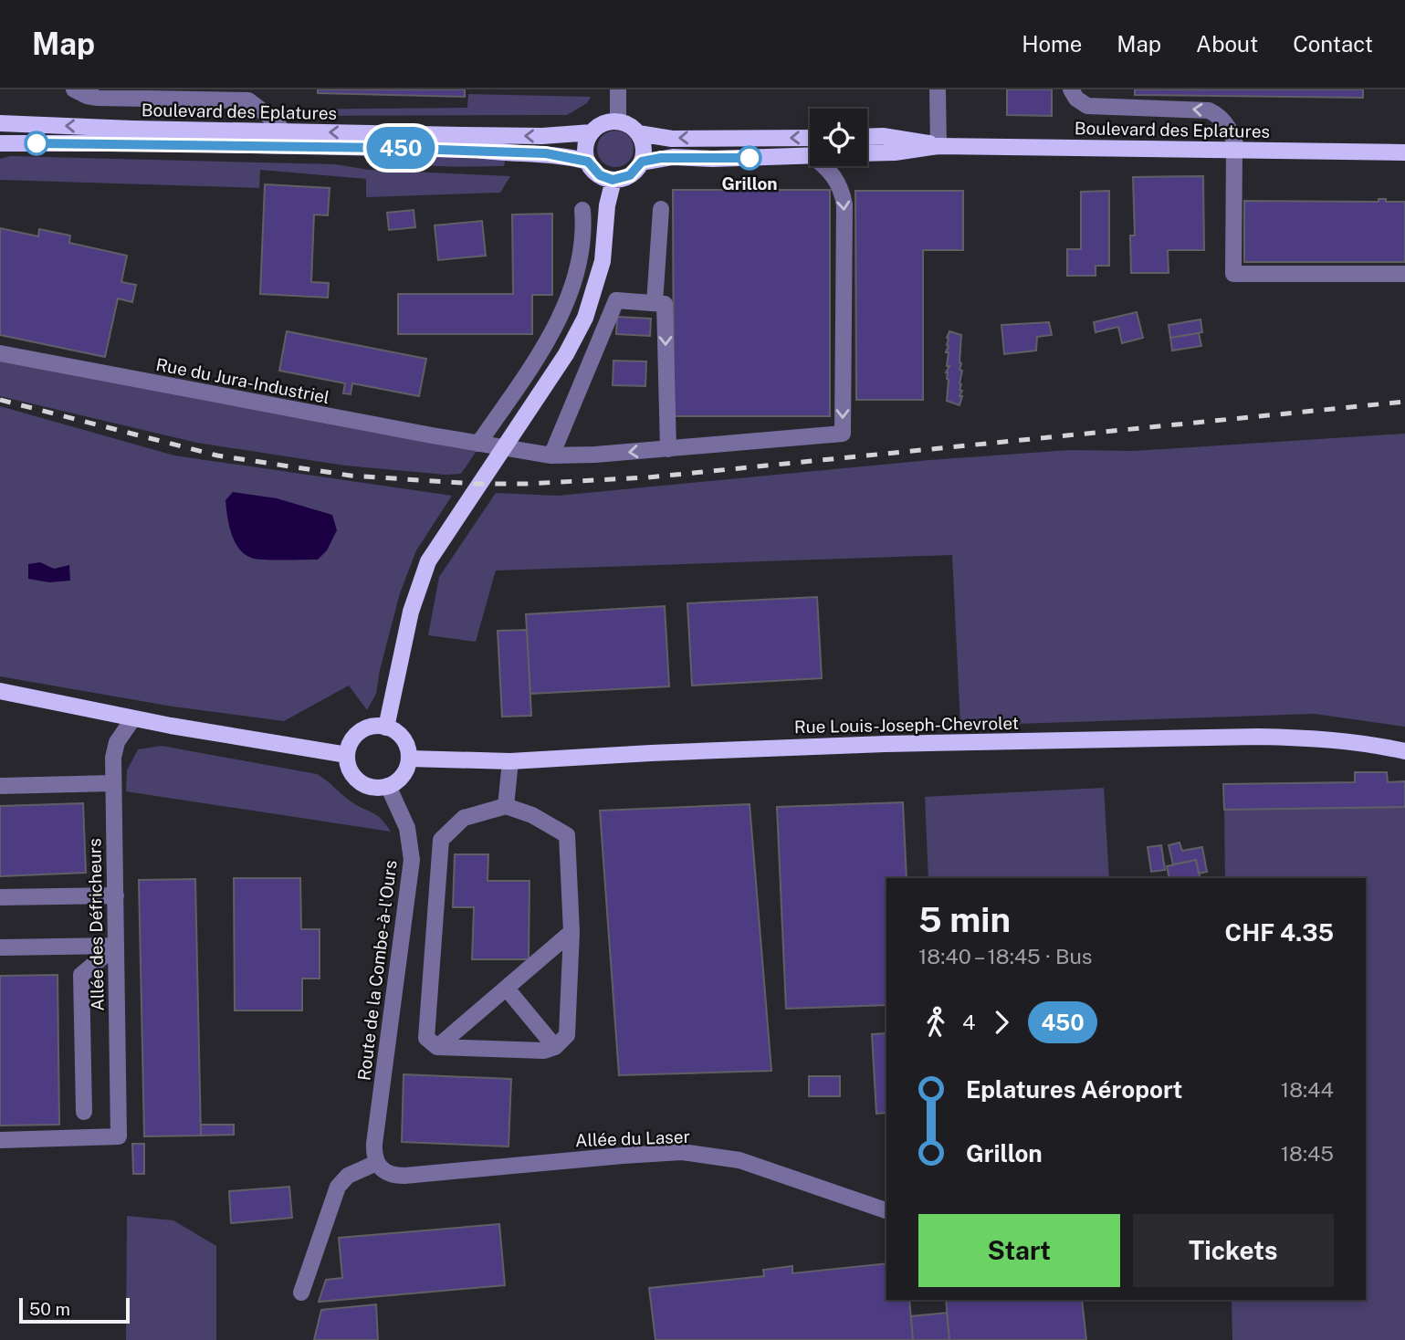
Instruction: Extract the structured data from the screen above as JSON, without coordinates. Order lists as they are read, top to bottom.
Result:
{
  "streets": {
    "main road": ["Boulevard des Eplatures", "Rue Louis-Joseph-Chevrolet"],
    "street": [
      "Rue du Jura-Industriel",
      "Allée des Défricheurs",
      "Route de la Combe-à-l'Ours",
      "Allée du Laser"
    ]
  },
  "crossings": [
    ["Rue Louis-Joseph-Chevrolet", "Route de la Combe-à-l'Ours"],
    ["Route de la Combe-à-l'Ours", "Allée du Laser"]
  ],
  "places": ["Grillon"],
  "lines": ["bus line 450"],
  "scale_bar": "50 m",
  "page": {
    "header": "Map",
    "nav": [
      "Home",
      "Map",
      "About",
      "Contact"
    ],
    "on_map": "450",
    "heading": ["5 min", "18:40 – 18:45 · Bus", "CHF 4.35"],
    "legs": ["4", "450"],
    "list": [
      {
        "name": "Eplatures Aéroport",
        "value": "18:44"
      },
      {
        "name": "Grillon",
        "value": "18:45"
      }
    ],
    "buttons": ["Start", "Tickets"],
    "scale": "50 m"
  }
}
